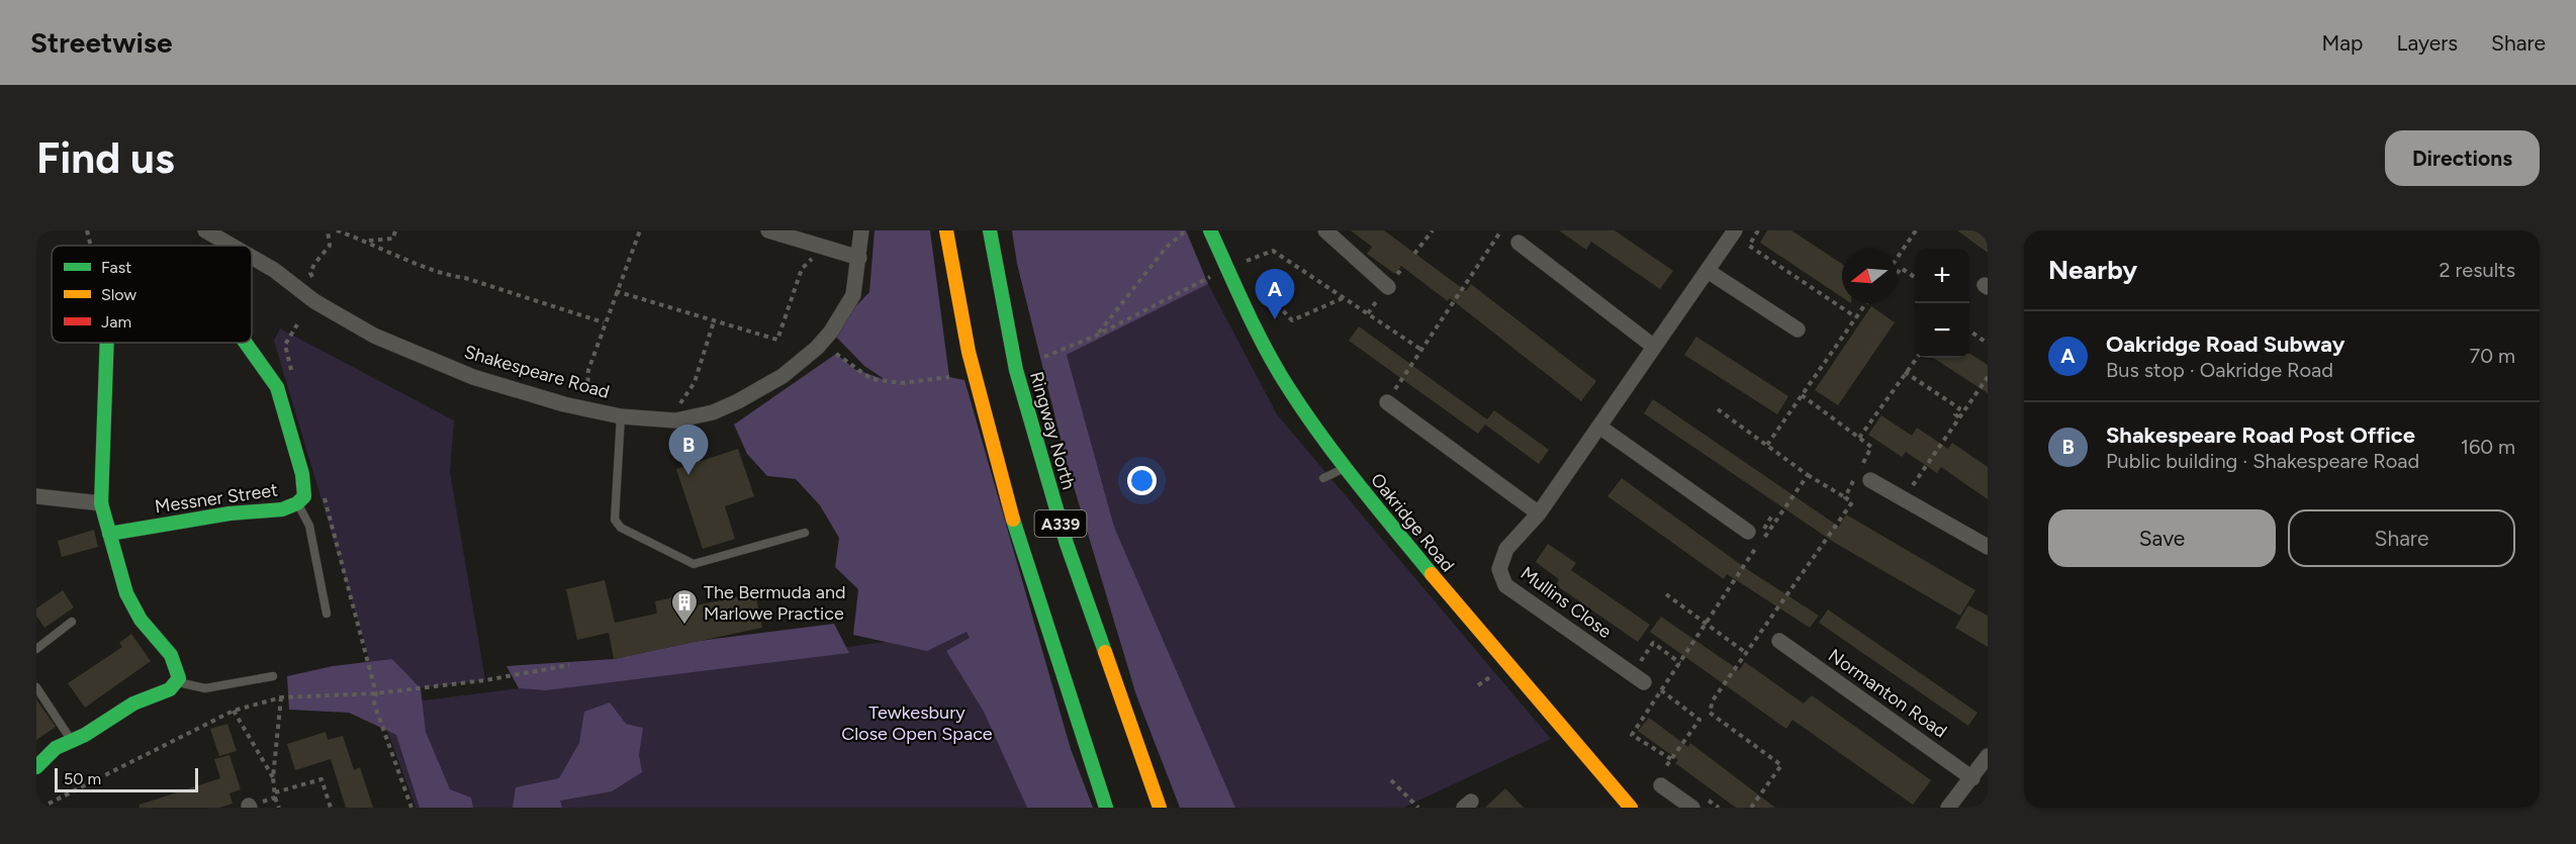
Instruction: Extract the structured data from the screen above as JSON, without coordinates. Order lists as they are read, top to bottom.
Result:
{
  "streets": {
    "main road": [
      "Ringway North",
      "Messner Street",
      "Oakridge Road",
      "A339"
    ],
    "street": ["Shakespeare Road", "Mullins Close", "Normanton Road"]
  },
  "parks": ["Tewkesbury Close Open Space"],
  "places": {
    "building": ["The Bermuda and Marlowe Practice"]
  },
  "legend": ["Fast", "Slow", "Jam"],
  "scale_bar": "50 m",
  "north": "left",
  "page": {
    "header": "Streetwise",
    "nav": ["Map", "Layers", "Share"],
    "buttons": [
      "Directions",
      ["Save", "Share"]
    ],
    "title": "Find us",
    "heading": ["Nearby", "2 results"],
    "map_buttons": ["+", "−"],
    "pins": ["A", "B"],
    "list": [
      {
        "mark": "A",
        "name": "Oakridge Road Subway",
        "note": "Bus stop · Oakridge Road",
        "value": "70 m"
      },
      {
        "mark": "B",
        "name": "Shakespeare Road Post Office",
        "note": "Public building · Shakespeare Road",
        "value": "160 m"
      }
    ],
    "scale": "50 m"
  }
}
